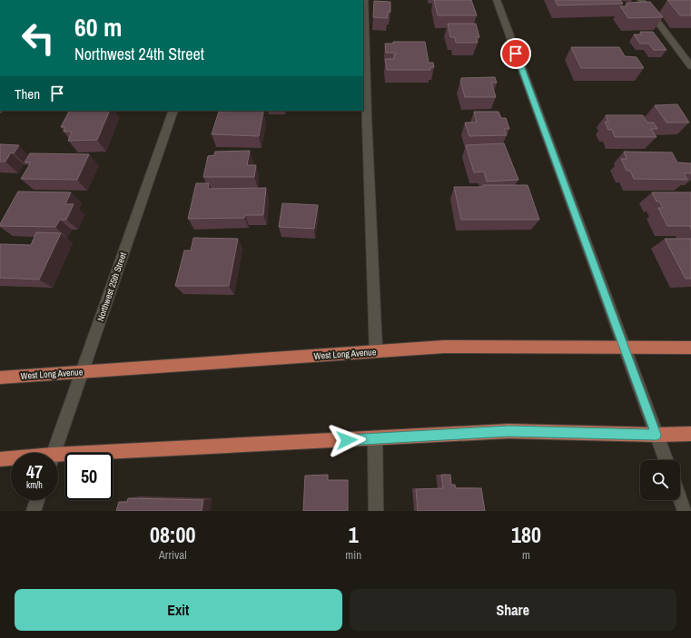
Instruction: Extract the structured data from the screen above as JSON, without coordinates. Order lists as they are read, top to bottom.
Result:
{
  "streets": {
    "main road": ["West Long Avenue"],
    "street": ["Northwest 25th Street"]
  },
  "crossings": [
    ["Northwest 25th Street", "West Long Avenue"]
  ],
  "page": {
    "turn": ["60 m", "Northwest 24th Street"],
    "then": "Then",
    "speed": "47 km/h",
    "limit": "50",
    "eta": [
      "08:00",
      "Arrival",
      "1",
      "min",
      "180",
      "m"
    ],
    "buttons": ["Exit", "Share"]
  }
}
